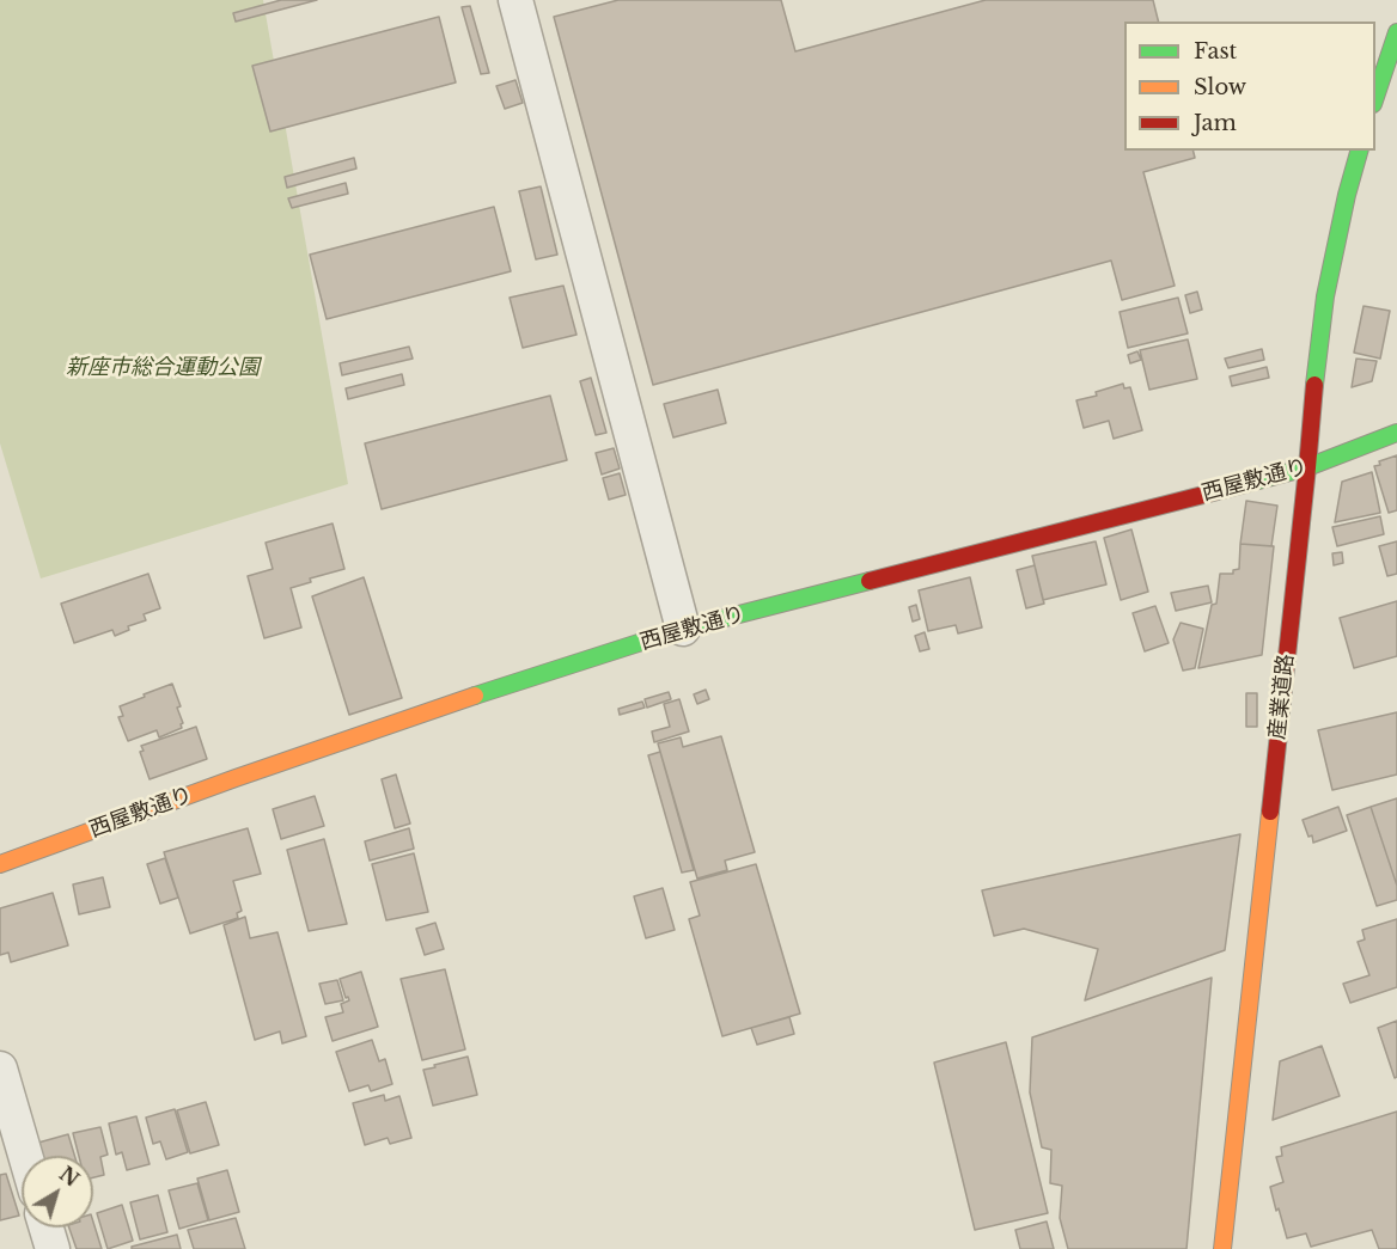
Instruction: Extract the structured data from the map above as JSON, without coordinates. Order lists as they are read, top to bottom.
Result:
{
  "streets": {
    "street": ["西屋敷通り", "産業道路"]
  },
  "crossings": [
    ["西屋敷通り", "産業道路"]
  ],
  "parks": ["新座市総合運動公園"],
  "legend": ["Fast", "Slow", "Jam"],
  "north": "top right"
}
